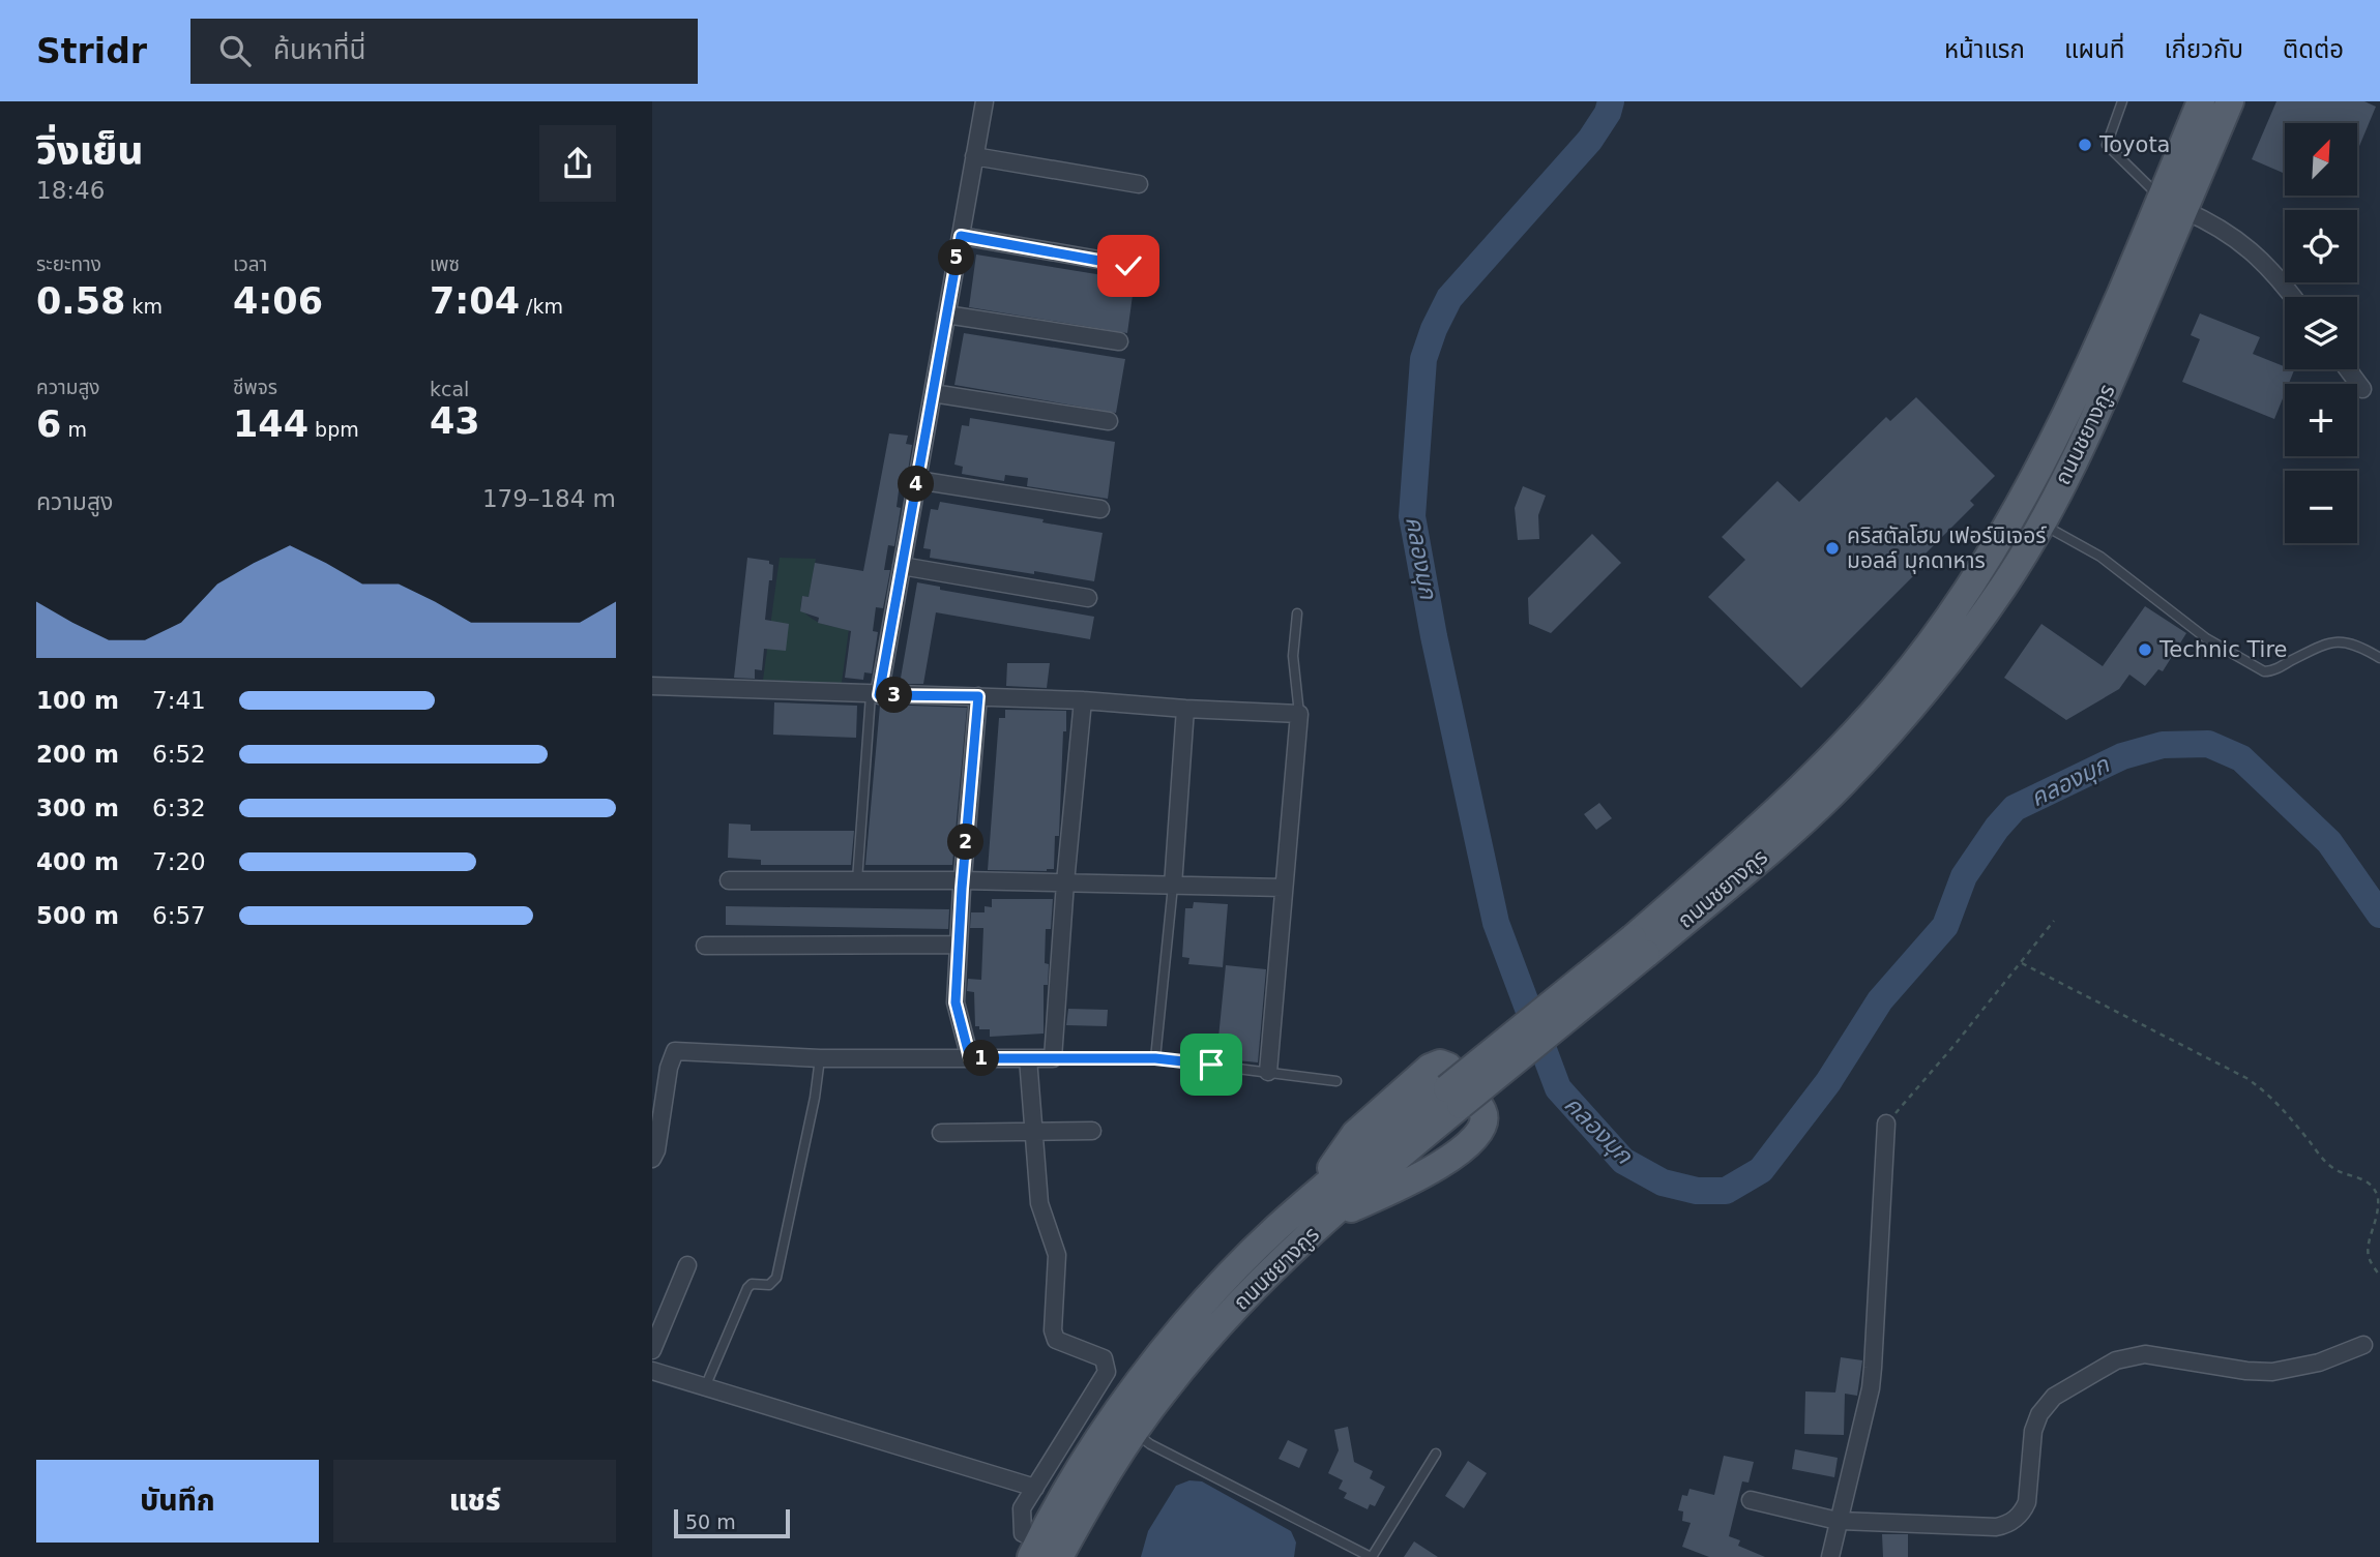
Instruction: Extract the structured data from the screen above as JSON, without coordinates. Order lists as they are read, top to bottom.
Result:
{
  "streets": {
    "main road": ["ถนนชยางกูร"]
  },
  "water": ["คลองมุก"],
  "places": ["Toyota", "คริสตัลโฮม เฟอร์นิเจอร์ มอลล์ มุกดาหาร", "Technic Tire"],
  "scale_bar": "50 m",
  "north": "top right",
  "page": {
    "header": "Stridr",
    "search": "ค้นหาที่นี่",
    "nav": [
      "หน้าแรก",
      "แผนที่",
      "เกี่ยวกับ",
      "ติดต่อ"
    ],
    "heading": ["วิ่งเย็น", "18:46"],
    "map_buttons": ["+", "−"],
    "stats": [
      ["ระยะทาง", "0.58 km"],
      ["เวลา", "4:06"],
      ["เพซ", "7:04 /km"],
      ["ความสูง", "6 m"],
      ["ชีพจร", "144 bpm"],
      ["kcal", "43"]
    ],
    "pins": [
      "5",
      "4",
      "3",
      "2",
      "1"
    ],
    "chart": ["ความสูง", "179–184 m"],
    "list": [
      {
        "name": "100 m",
        "note": "7:41"
      },
      {
        "name": "200 m",
        "note": "6:52"
      },
      {
        "name": "300 m",
        "note": "6:32"
      },
      {
        "name": "400 m",
        "note": "7:20"
      },
      {
        "name": "500 m",
        "note": "6:57"
      }
    ],
    "buttons": ["บันทึก", "แชร์"],
    "scale": "50 m"
  }
}
